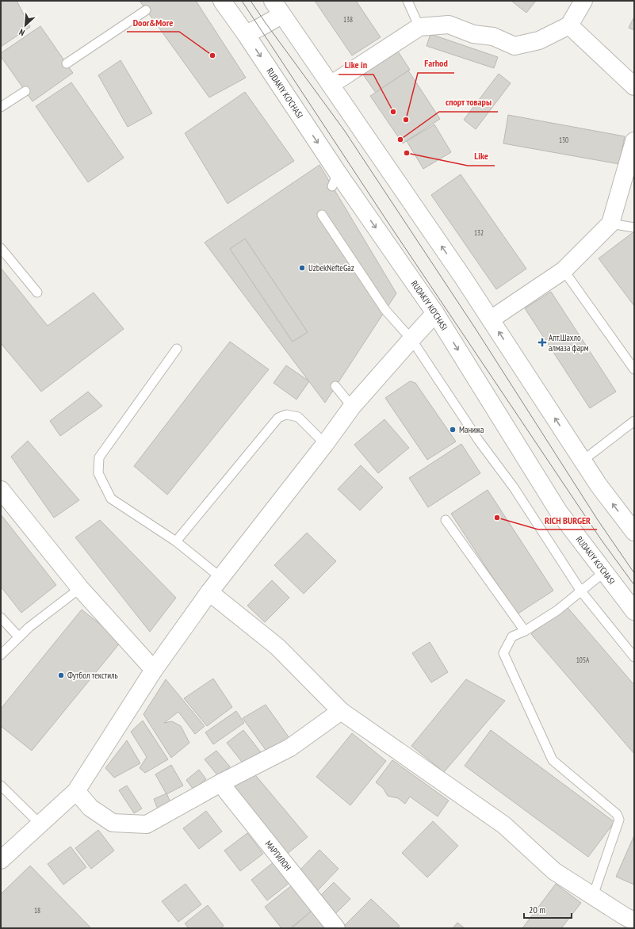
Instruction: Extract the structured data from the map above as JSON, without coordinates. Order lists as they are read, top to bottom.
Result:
{
  "streets": {
    "street": ["RUDAKIY KO'CHASI", "МАРГИЛОН"]
  },
  "places": {
    "other": [
      "Door&More",
      "Like in",
      "Farhod",
      "спорт товары",
      "Like",
      "UzbekNefteGaz",
      "Манижа",
      "RICH BURGER",
      "Футбол текстиль"
    ],
    "health": ["Апт.Шахло алмаза фарм"]
  },
  "house_numbers": [
    "138",
    "130",
    "132",
    "105А",
    "18"
  ],
  "scale_bar": "20 m",
  "north": "bottom left"
}
